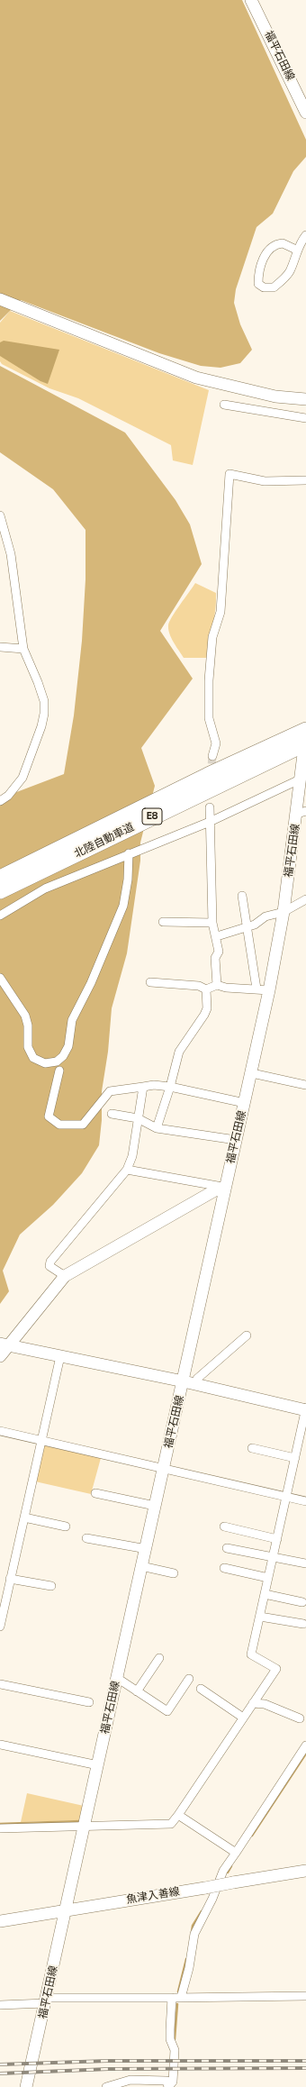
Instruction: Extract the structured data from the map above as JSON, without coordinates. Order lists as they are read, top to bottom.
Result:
{
  "streets": {
    "highway": ["E8", "北陸自動車道"],
    "main road": ["福平石田線", "魚津入善線"]
  },
  "crossings": [
    ["福平石田線", "北陸自動車道"],
    ["福平石田線", "魚津入善線"]
  ]
}
